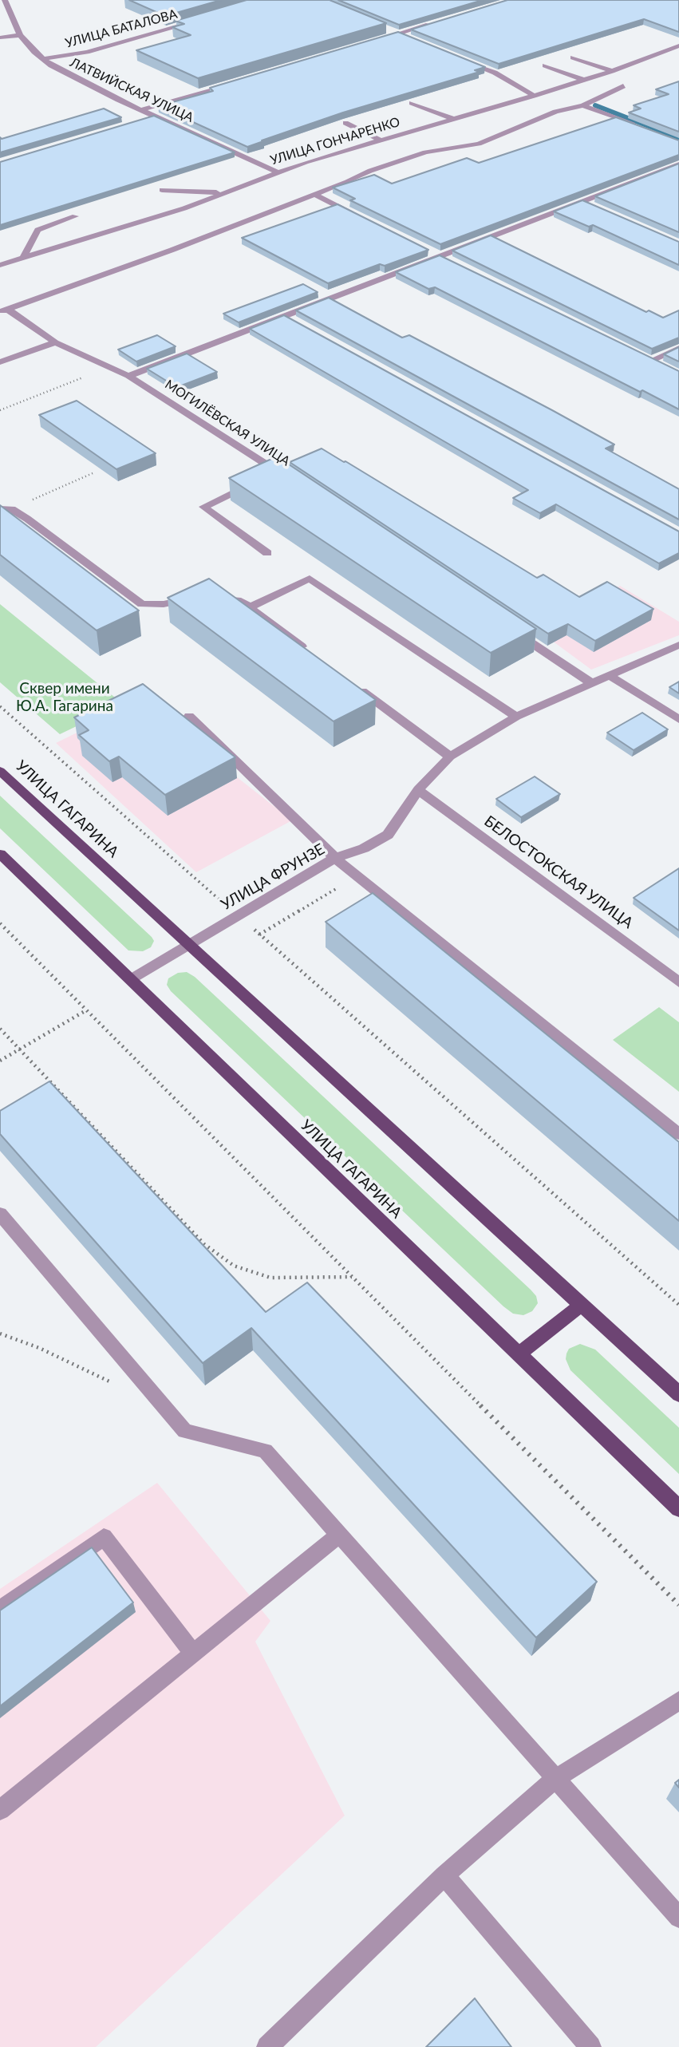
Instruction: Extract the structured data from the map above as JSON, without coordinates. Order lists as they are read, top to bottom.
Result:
{
  "streets": {
    "main road": ["УЛИЦА ГАГАРИНА"],
    "street": [
      "УЛИЦА БАТАЛОВА",
      "ЛАТВИЙСКАЯ УЛИЦА",
      "УЛИЦА ГОНЧАРЕНКО",
      "МОГИЛЁВСКАЯ УЛИЦА",
      "БЕЛОСТОКСКАЯ УЛИЦА",
      "УЛИЦА ФРУНЗЕ"
    ]
  },
  "crossings": [
    ["УЛИЦА БАТАЛОВА", "ЛАТВИЙСКАЯ УЛИЦА"],
    ["ЛАТВИЙСКАЯ УЛИЦА", "УЛИЦА ГОНЧАРЕНКО"],
    ["УЛИЦА ГАГАРИНА", "УЛИЦА ФРУНЗЕ"],
    ["БЕЛОСТОКСКАЯ УЛИЦА", "УЛИЦА ФРУНЗЕ"]
  ],
  "parks": ["Сквер имени Ю.А. Гагарина"]
}
